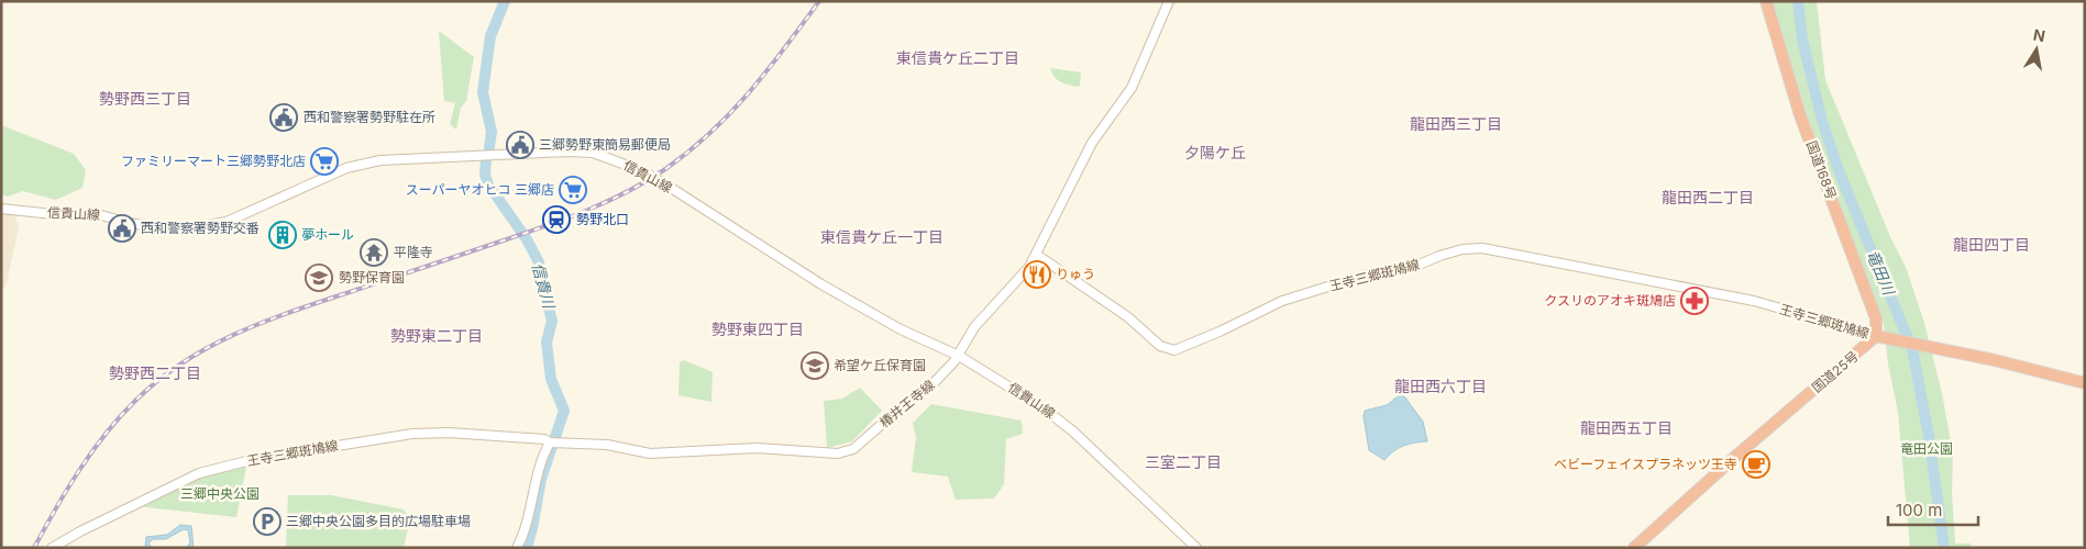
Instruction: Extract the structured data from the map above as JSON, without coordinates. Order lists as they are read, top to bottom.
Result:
{
  "streets": {
    "highway": ["国道168号", "国道25号"],
    "main road": ["信貴山線", "王寺三郷斑鳩線", "椿井王寺線"]
  },
  "crossings": [
    ["国道168号", "王寺三郷斑鳩線"],
    ["国道168号", "国道25号"],
    ["信貴山線", "椿井王寺線"],
    ["王寺三郷斑鳩線", "国道25号"],
    ["王寺三郷斑鳩線", "椿井王寺線"]
  ],
  "districts": [
    "東信貴ケ丘二丁目",
    "勢野西三丁目",
    "龍田西三丁目",
    "夕陽ケ丘",
    "龍田西二丁目",
    "東信貴ケ丘一丁目",
    "龍田四丁目",
    "勢野東四丁目",
    "勢野東二丁目",
    "勢野西二丁目",
    "龍田西六丁目",
    "龍田西五丁目",
    "三室二丁目"
  ],
  "water": ["竜田川", "信貴川"],
  "parks": ["竜田公園", "三郷中央公園"],
  "places": {
    "public building": ["西和警察署勢野駐在所", "三郷勢野東簡易郵便局", "西和警察署勢野交番"],
    "supermarket": ["ファミリーマート三郷勢野北店", "スーパーヤオヒコ 三郷店"],
    "station": ["勢野北口"],
    "building": ["夢ホール"],
    "temple": ["平隆寺"],
    "restaurant": ["りゅう"],
    "school or university": ["勢野保育園", "希望ケ丘保育園"],
    "pharmacy": ["クスリのアオキ斑鳩店"],
    "cafe": ["ベビーフェイスプラネッツ王寺"],
    "parking": ["三郷中央公園多目的広場駐車場"]
  },
  "scale_bar": "100 m",
  "north": "top"
}
